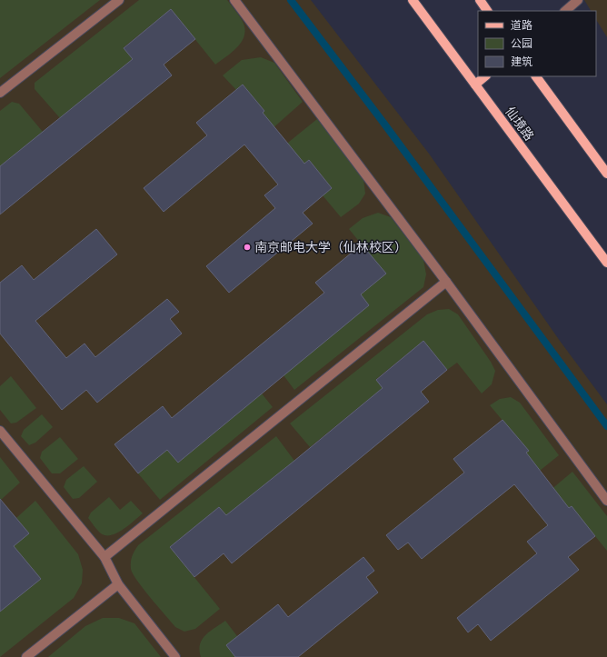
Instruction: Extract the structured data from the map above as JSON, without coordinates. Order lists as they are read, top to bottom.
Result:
{
  "streets": {
    "main road": ["仙境路"]
  },
  "places": ["南京邮电大学（仙林校区）"],
  "legend": ["道路", "公园", "建筑"]
}
